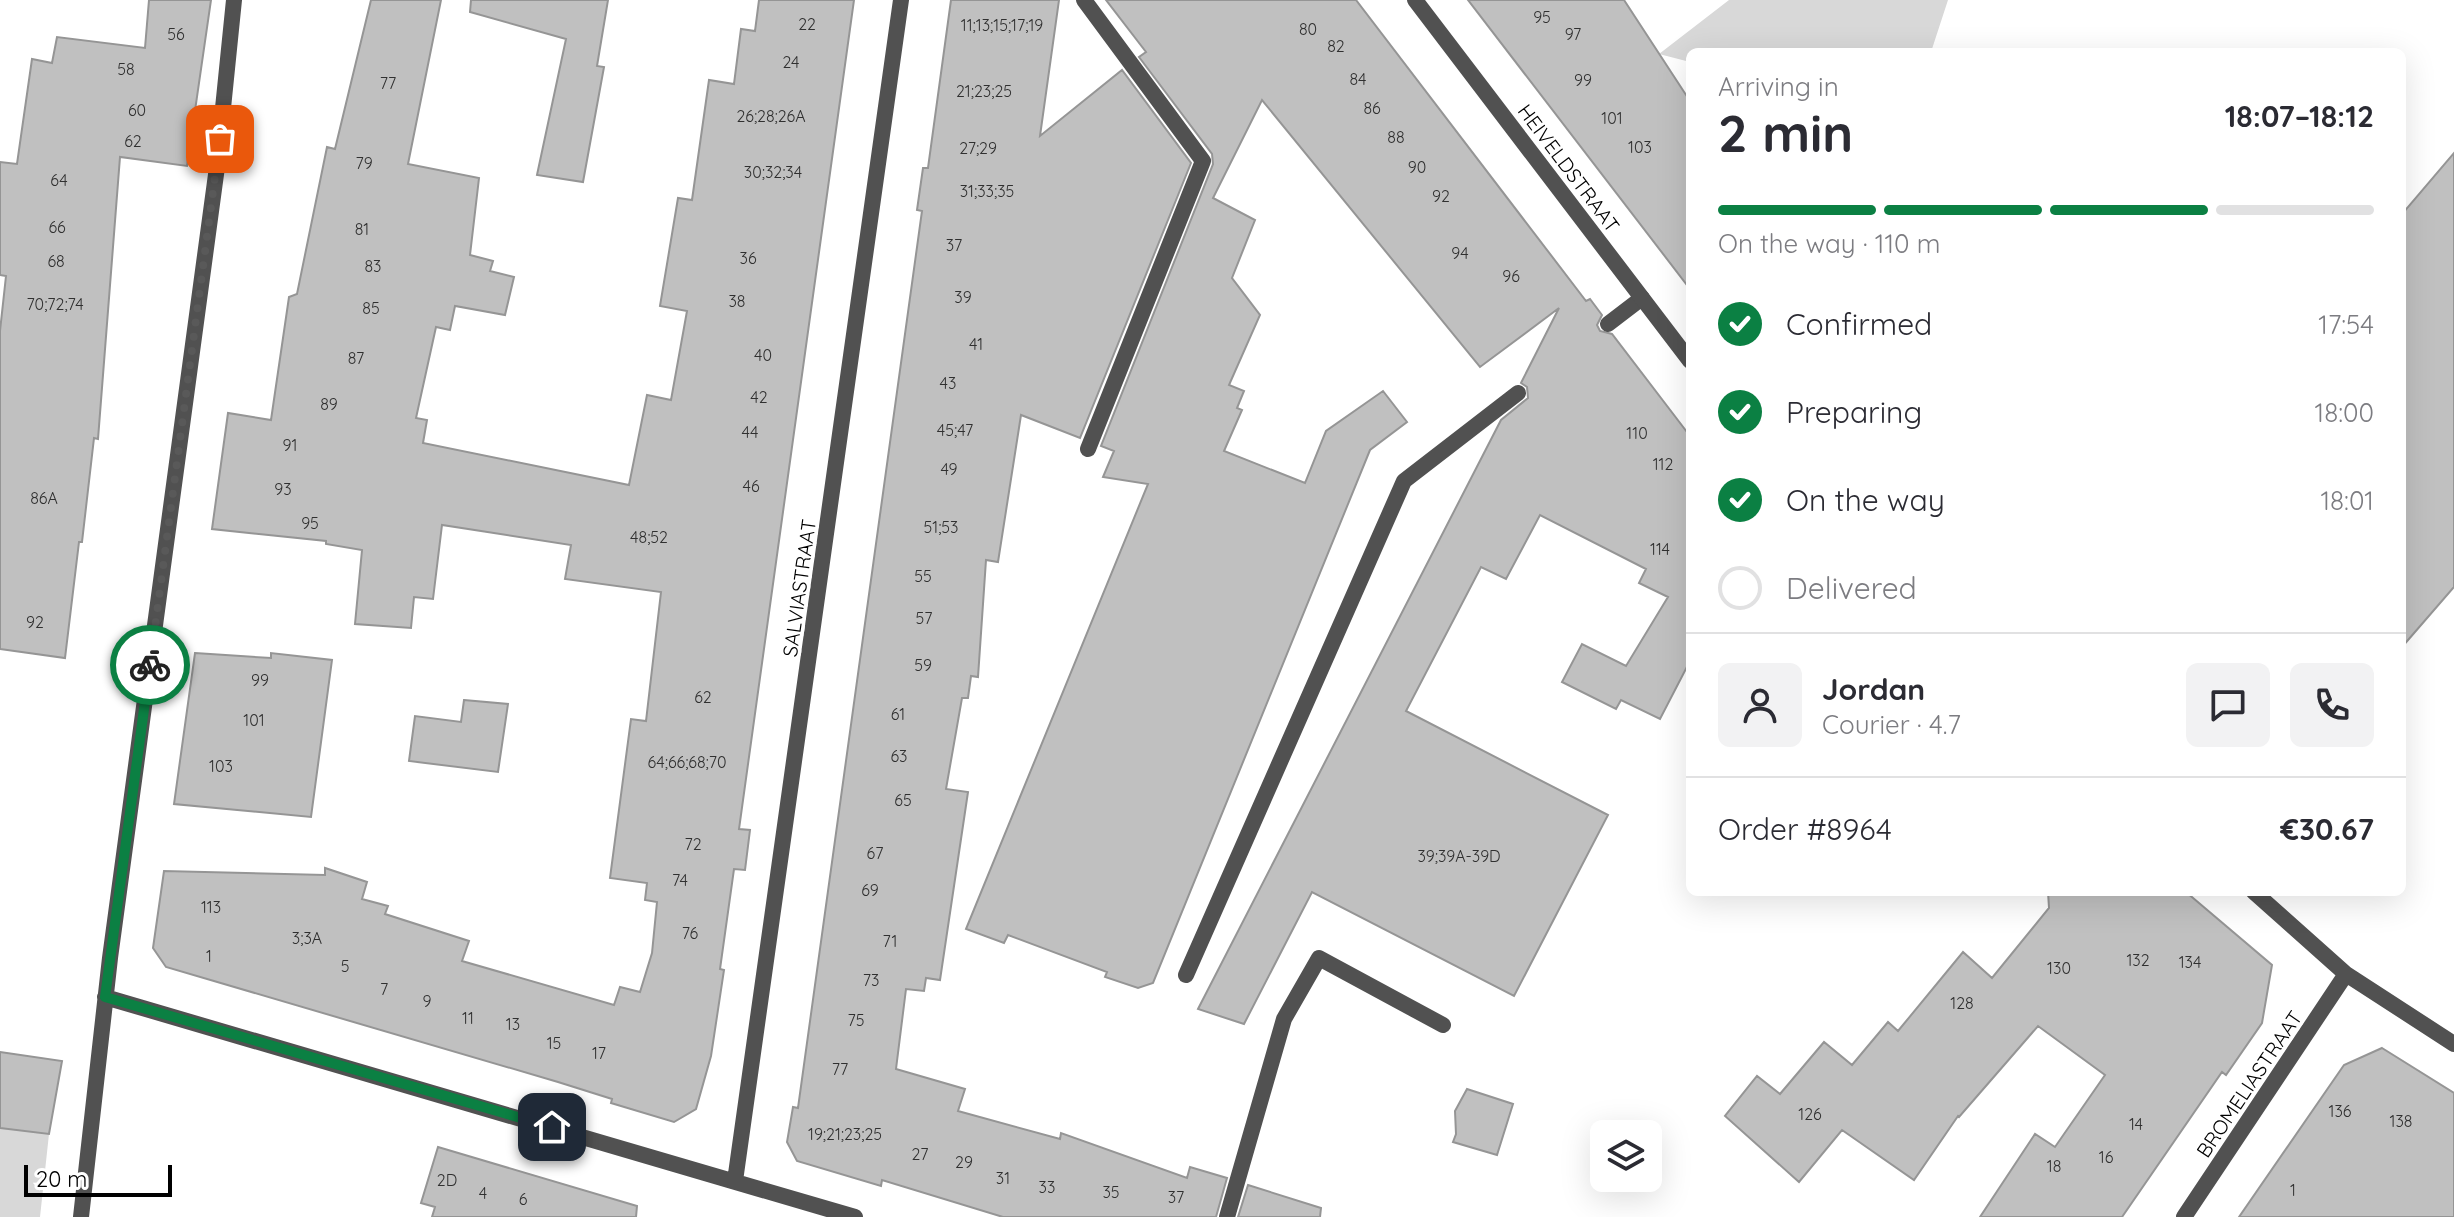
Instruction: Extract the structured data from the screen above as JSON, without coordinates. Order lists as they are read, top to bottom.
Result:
{
  "streets": {
    "street": ["HEIVELDSTRAAT", "SALVIASTRAAT", "BROMELIASTRAAT"]
  },
  "house_numbers": [
    "95",
    "22",
    "11;13;15;17;19",
    "80",
    "56",
    "97",
    "82",
    "24",
    "58",
    "84",
    "99",
    "77",
    "21;23;25",
    "86",
    "60",
    "26;28;26A",
    "101",
    "88",
    "62",
    "103",
    "27;29",
    "79",
    "90",
    "30;32;34",
    "64",
    "31;33;35",
    "92",
    "66",
    "81",
    "37",
    "94",
    "36",
    "68",
    "83",
    "96",
    "39",
    "38",
    "70;72;74",
    "85",
    "41",
    "40",
    "87",
    "43",
    "42",
    "89",
    "45;47",
    "44",
    "110",
    "91",
    "112",
    "49",
    "46",
    "93",
    "86A",
    "95",
    "51;53",
    "48;52",
    "114",
    "55",
    "57",
    "92",
    "59",
    "99",
    "62",
    "61",
    "101",
    "63",
    "64;66;68;70",
    "103",
    "65",
    "72",
    "67",
    "39;39A-39D",
    "74",
    "69",
    "113",
    "76",
    "3;3A",
    "71",
    "1",
    "132",
    "134",
    "5",
    "130",
    "73",
    "7",
    "9",
    "128",
    "11",
    "75",
    "13",
    "15",
    "17",
    "77",
    "136",
    "126",
    "138",
    "14",
    "19;21;23;25",
    "27",
    "16",
    "29",
    "18",
    "31",
    "2D",
    "33",
    "1",
    "35",
    "4",
    "37",
    "6"
  ],
  "scale_bar": "20 m",
  "page": {
    "heading": ["2 min", "Arriving in", "18:07–18:12"],
    "panel": [
      "Jordan",
      "Courier · 4.7",
      "Order #8964",
      "€30.67"
    ],
    "bar": "On the way · 110 m",
    "list": [
      ["Confirmed", "17:54"],
      ["Preparing", "18:00"],
      ["On the way", "18:01"],
      "Delivered"
    ],
    "scale": "20 m"
  }
}
